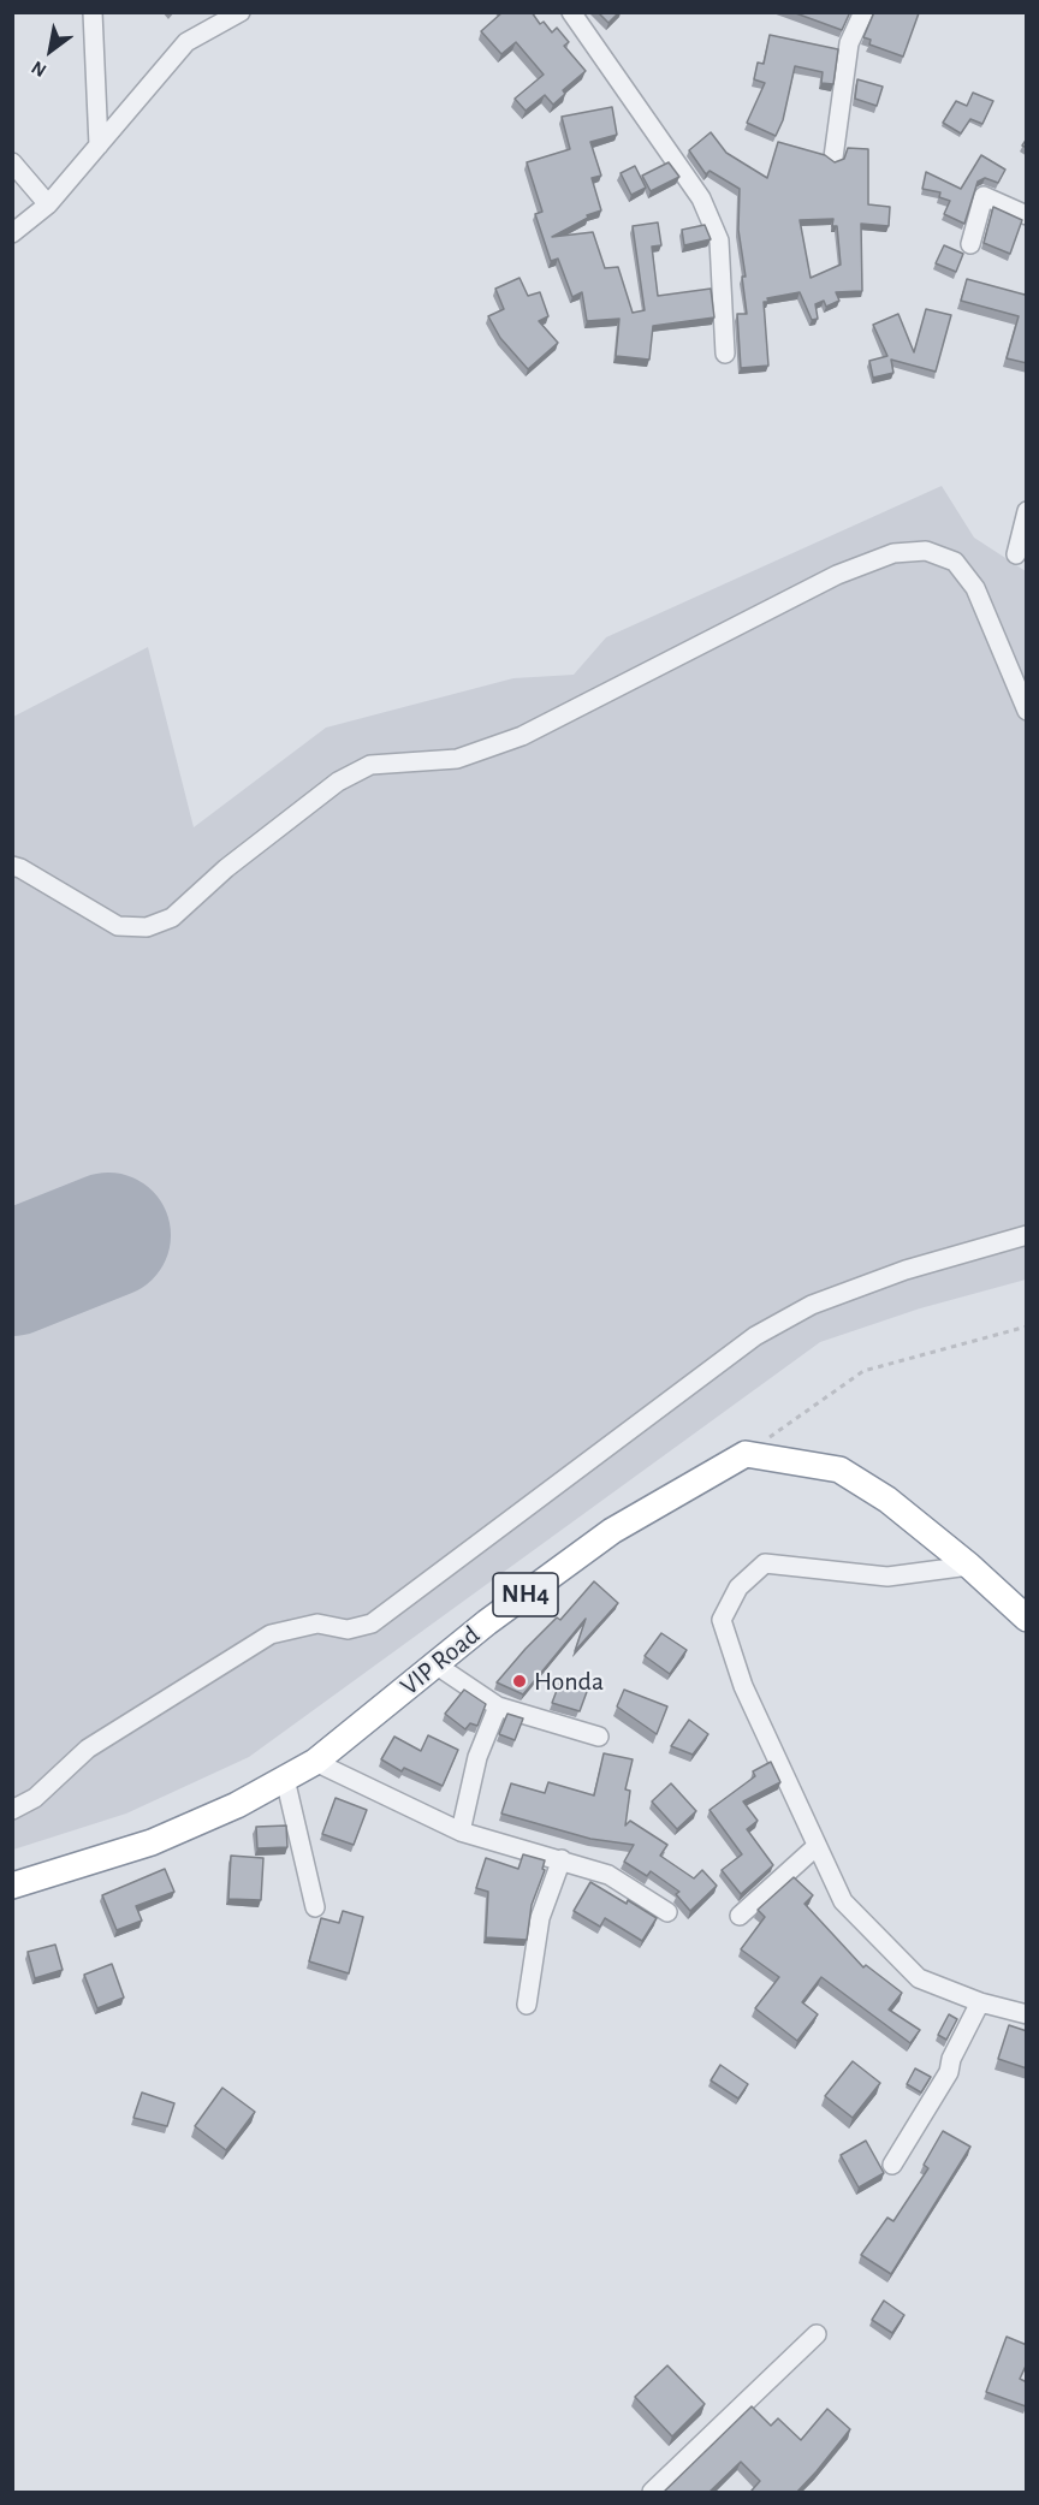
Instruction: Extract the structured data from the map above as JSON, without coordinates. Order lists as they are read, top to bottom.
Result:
{
  "streets": {
    "highway": ["NH4", "VIP Road"]
  },
  "places": ["Honda"],
  "north": "bottom left"
}
